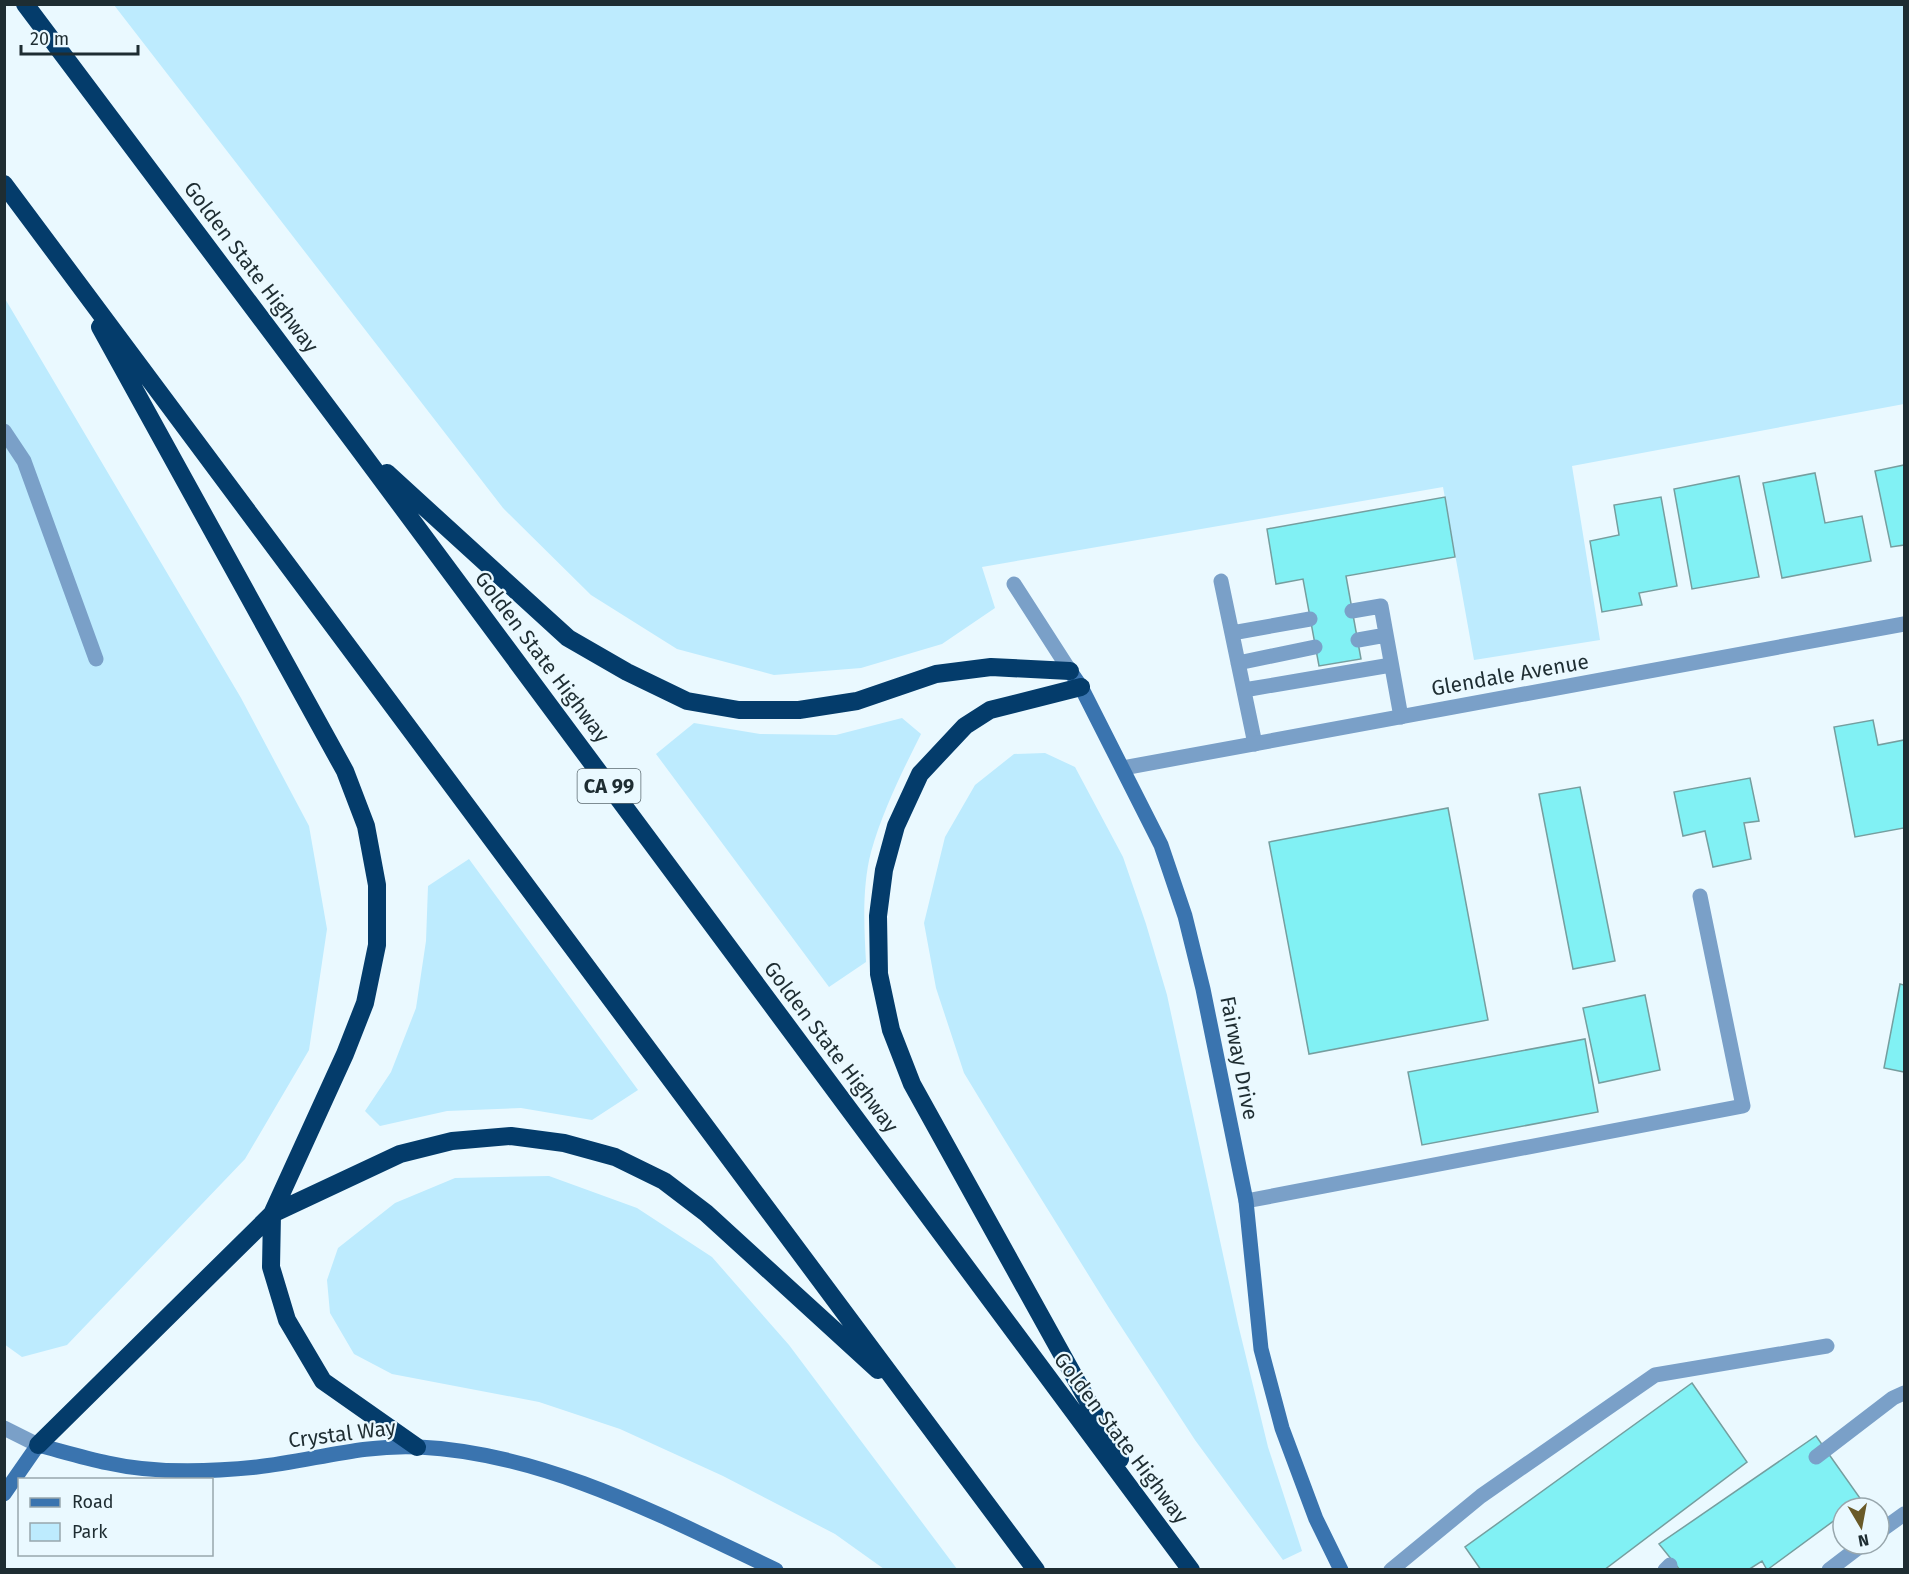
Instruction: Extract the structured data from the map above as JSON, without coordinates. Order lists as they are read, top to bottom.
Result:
{
  "streets": {
    "highway": ["Golden State Highway", "CA 99"],
    "street": ["Glendale Avenue", "Fairway Drive", "Crystal Way"]
  },
  "crossings": [
    ["Glendale Avenue", "Fairway Drive"]
  ],
  "legend": ["Road", "Park"],
  "scale_bar": "20 m",
  "north": "bottom"
}
